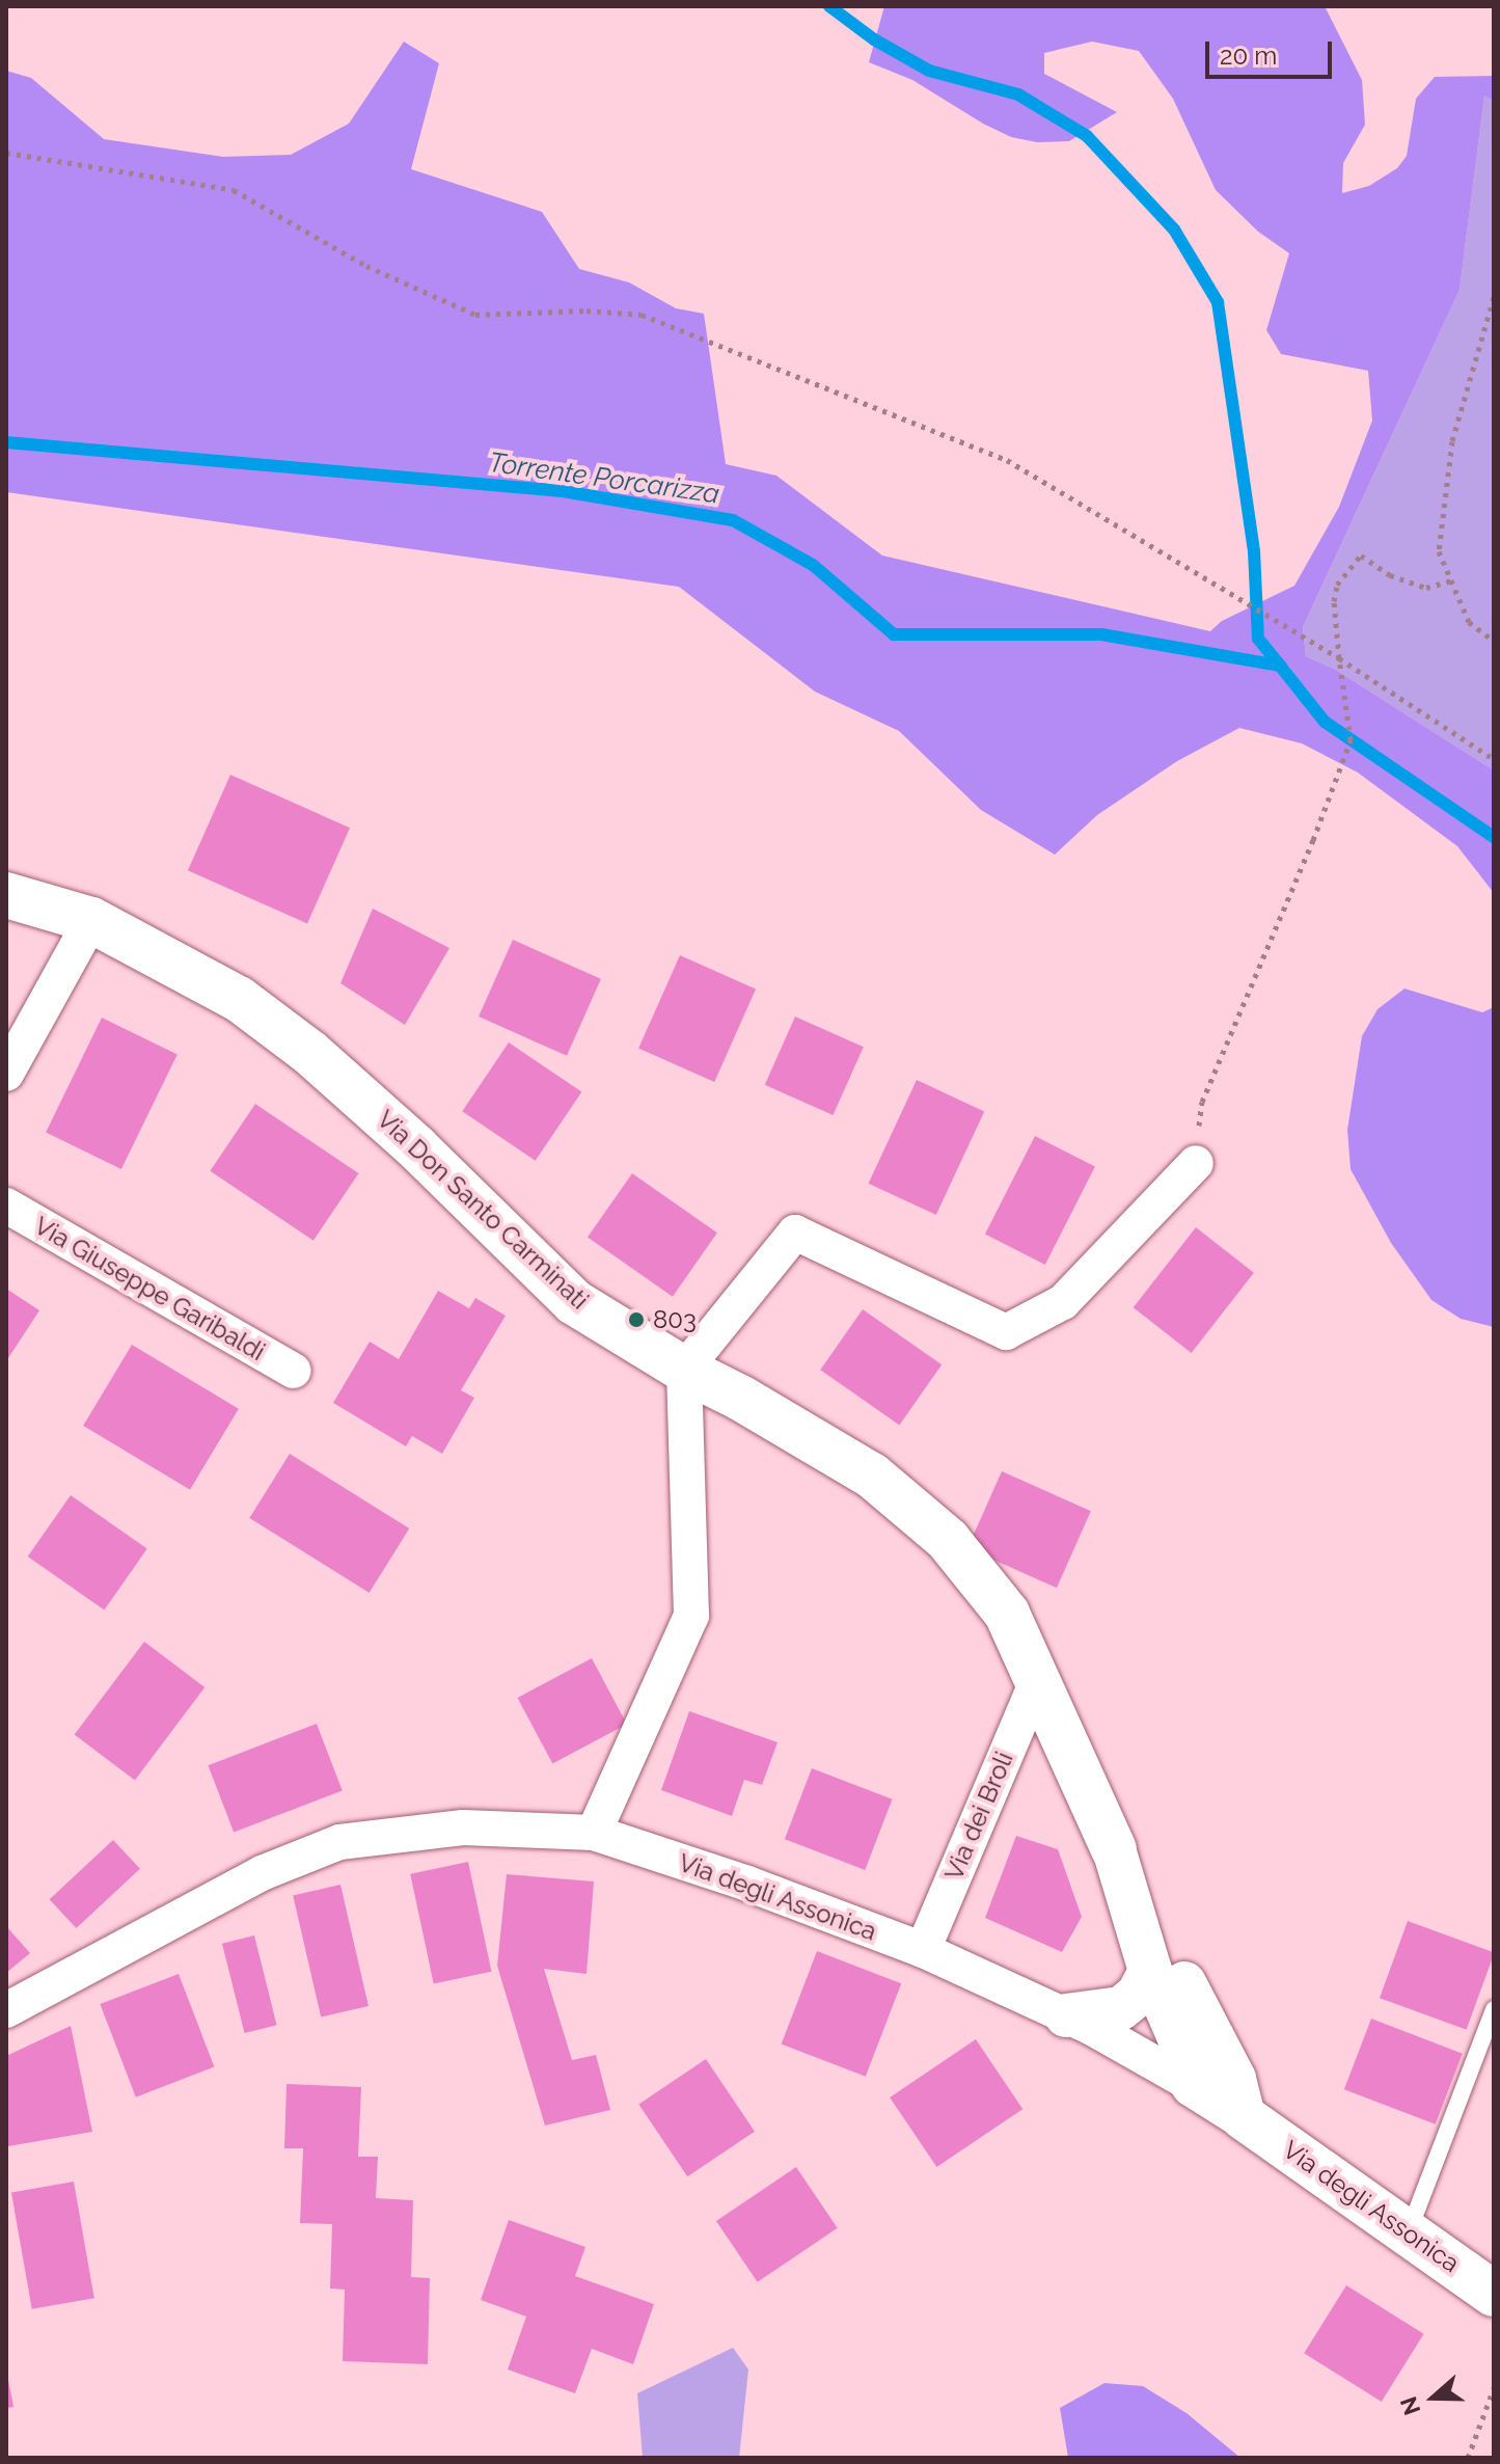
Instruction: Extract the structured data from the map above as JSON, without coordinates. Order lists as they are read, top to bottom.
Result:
{
  "streets": {
    "main road": ["Via Don Santo Carminati", "Via degli Assonica"],
    "street": ["Via Giuseppe Garibaldi", "Via dei Broli"]
  },
  "crossings": [
    ["Via Don Santo Carminati", "Via dei Broli"],
    ["Via Don Santo Carminati", "Via degli Assonica"],
    ["Via dei Broli", "Via degli Assonica"]
  ],
  "water": ["Torrente Porcarizza"],
  "places": ["803"],
  "scale_bar": "20 m",
  "north": "left"
}
